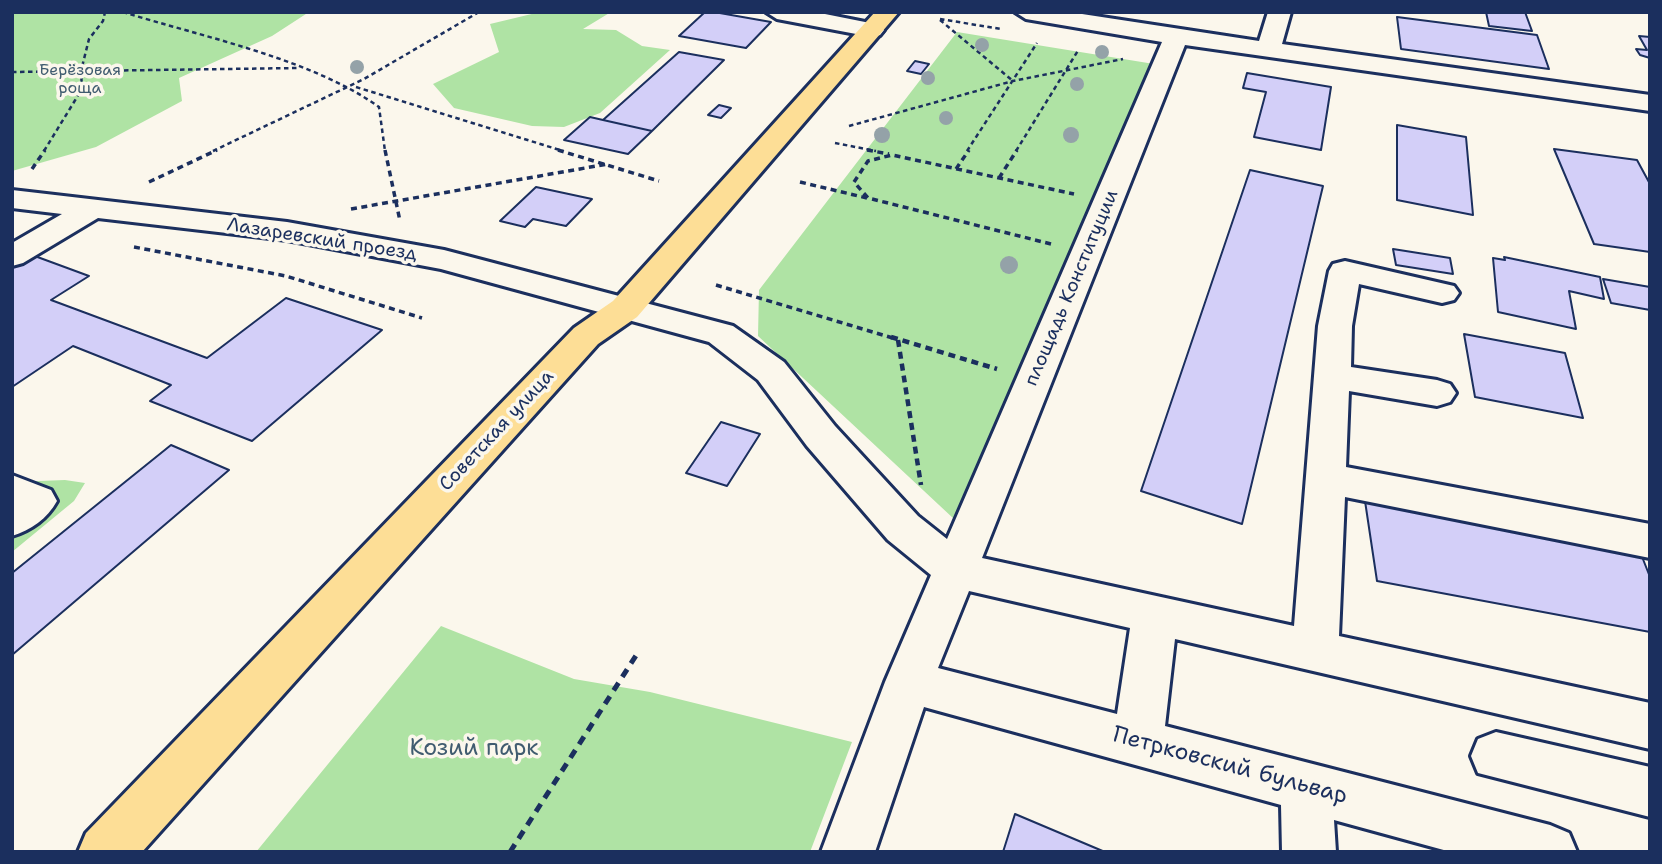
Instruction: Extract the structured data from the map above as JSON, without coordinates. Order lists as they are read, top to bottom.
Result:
{
  "streets": {
    "main road": ["Советская улица"],
    "street": ["Лазаревский проезд", "площадь Конституции", "Петрковский бульвар"]
  },
  "crossings": [
    ["Лазаревский проезд", "Советская улица"],
    ["площадь Конституции", "Петрковский бульвар"]
  ],
  "parks": ["Берёзовая роща", "Козий парк"]
}
